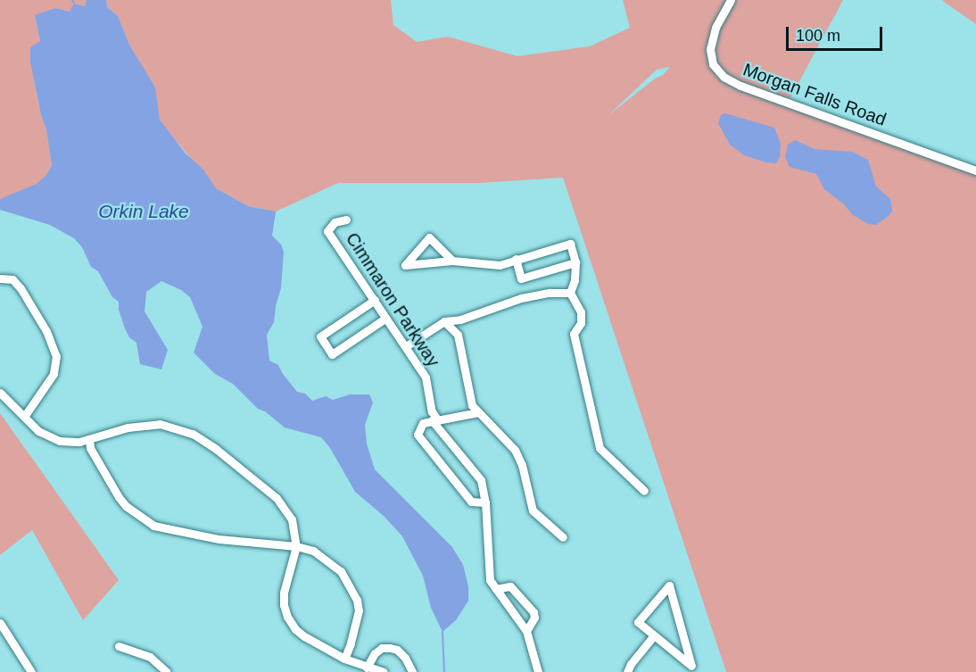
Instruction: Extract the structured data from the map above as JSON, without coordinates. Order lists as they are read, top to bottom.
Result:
{
  "streets": {
    "street": ["Morgan Falls Road", "Cimmaron Parkway"]
  },
  "water": ["Orkin Lake"],
  "scale_bar": "100 m"
}
